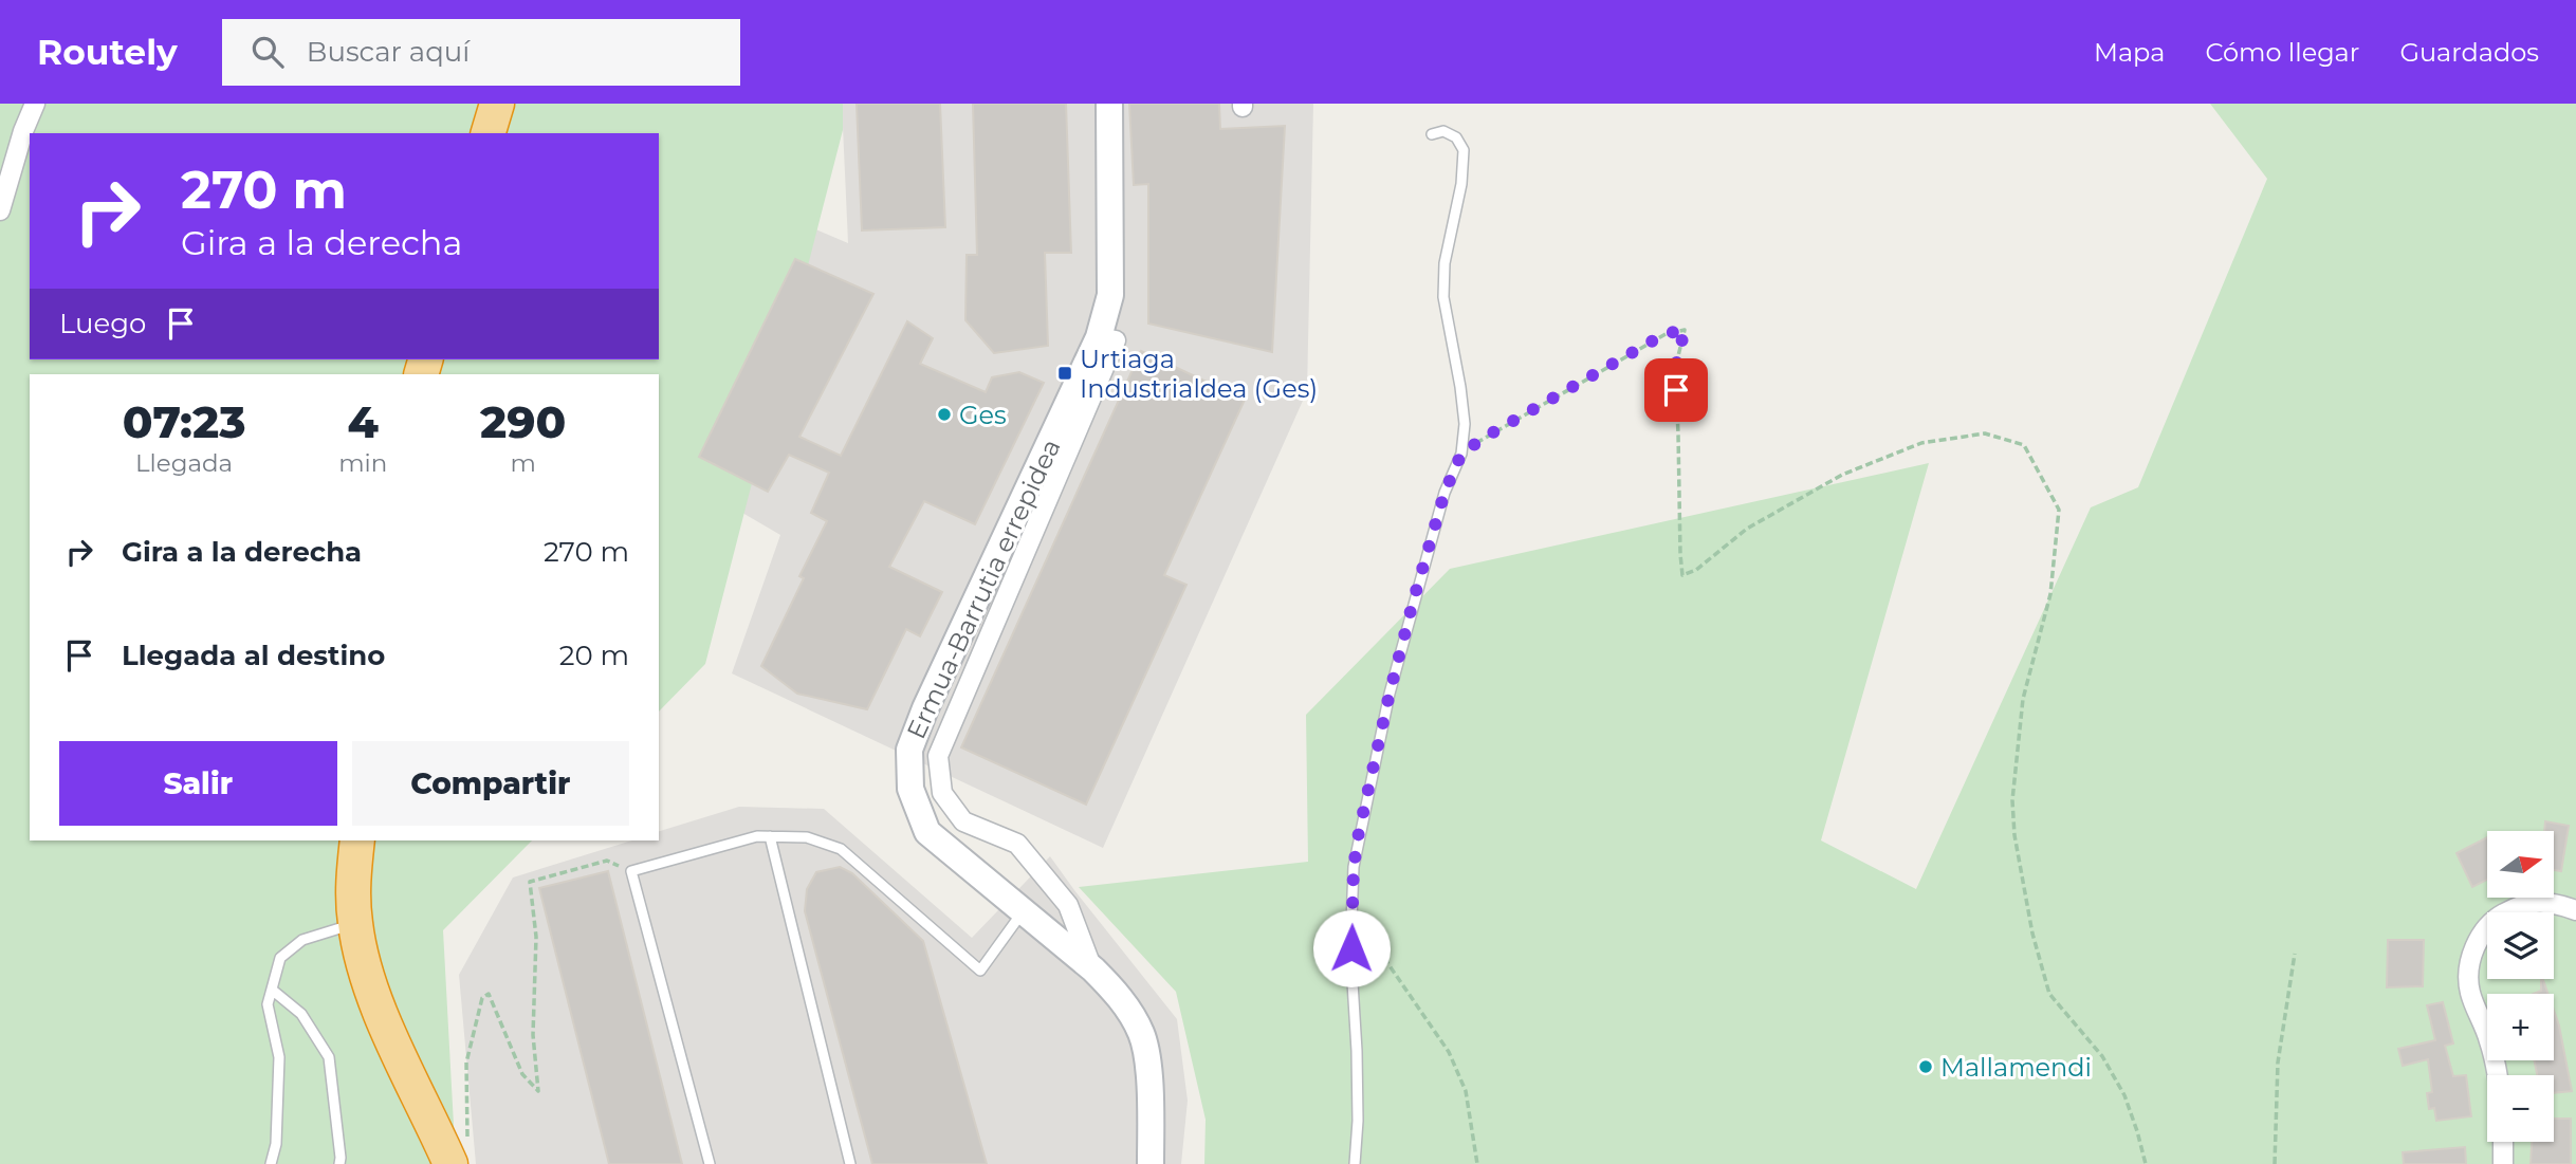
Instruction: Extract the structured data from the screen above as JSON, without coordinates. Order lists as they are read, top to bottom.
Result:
{
  "streets": {
    "street": ["Ermua-Barrutia errepidea"]
  },
  "places": {
    "transit": ["Urtiaga Industrialdea (Ges)"],
    "other": ["Ges", "Mallamendi"]
  },
  "north": "right",
  "page": {
    "header": "Routely",
    "search": "Buscar aquí",
    "nav": ["Mapa", "Cómo llegar", "Guardados"],
    "turn": ["270 m", "Gira a la derecha"],
    "then": "Luego",
    "eta": [
      "07:23",
      "Llegada",
      "4",
      "min",
      "290",
      "m"
    ],
    "list": [
      {
        "name": "Gira a la derecha",
        "value": "270 m"
      },
      {
        "name": "Llegada al destino",
        "value": "20 m"
      }
    ],
    "buttons": ["Salir", "Compartir"],
    "map_buttons": ["+", "−"]
  }
}
